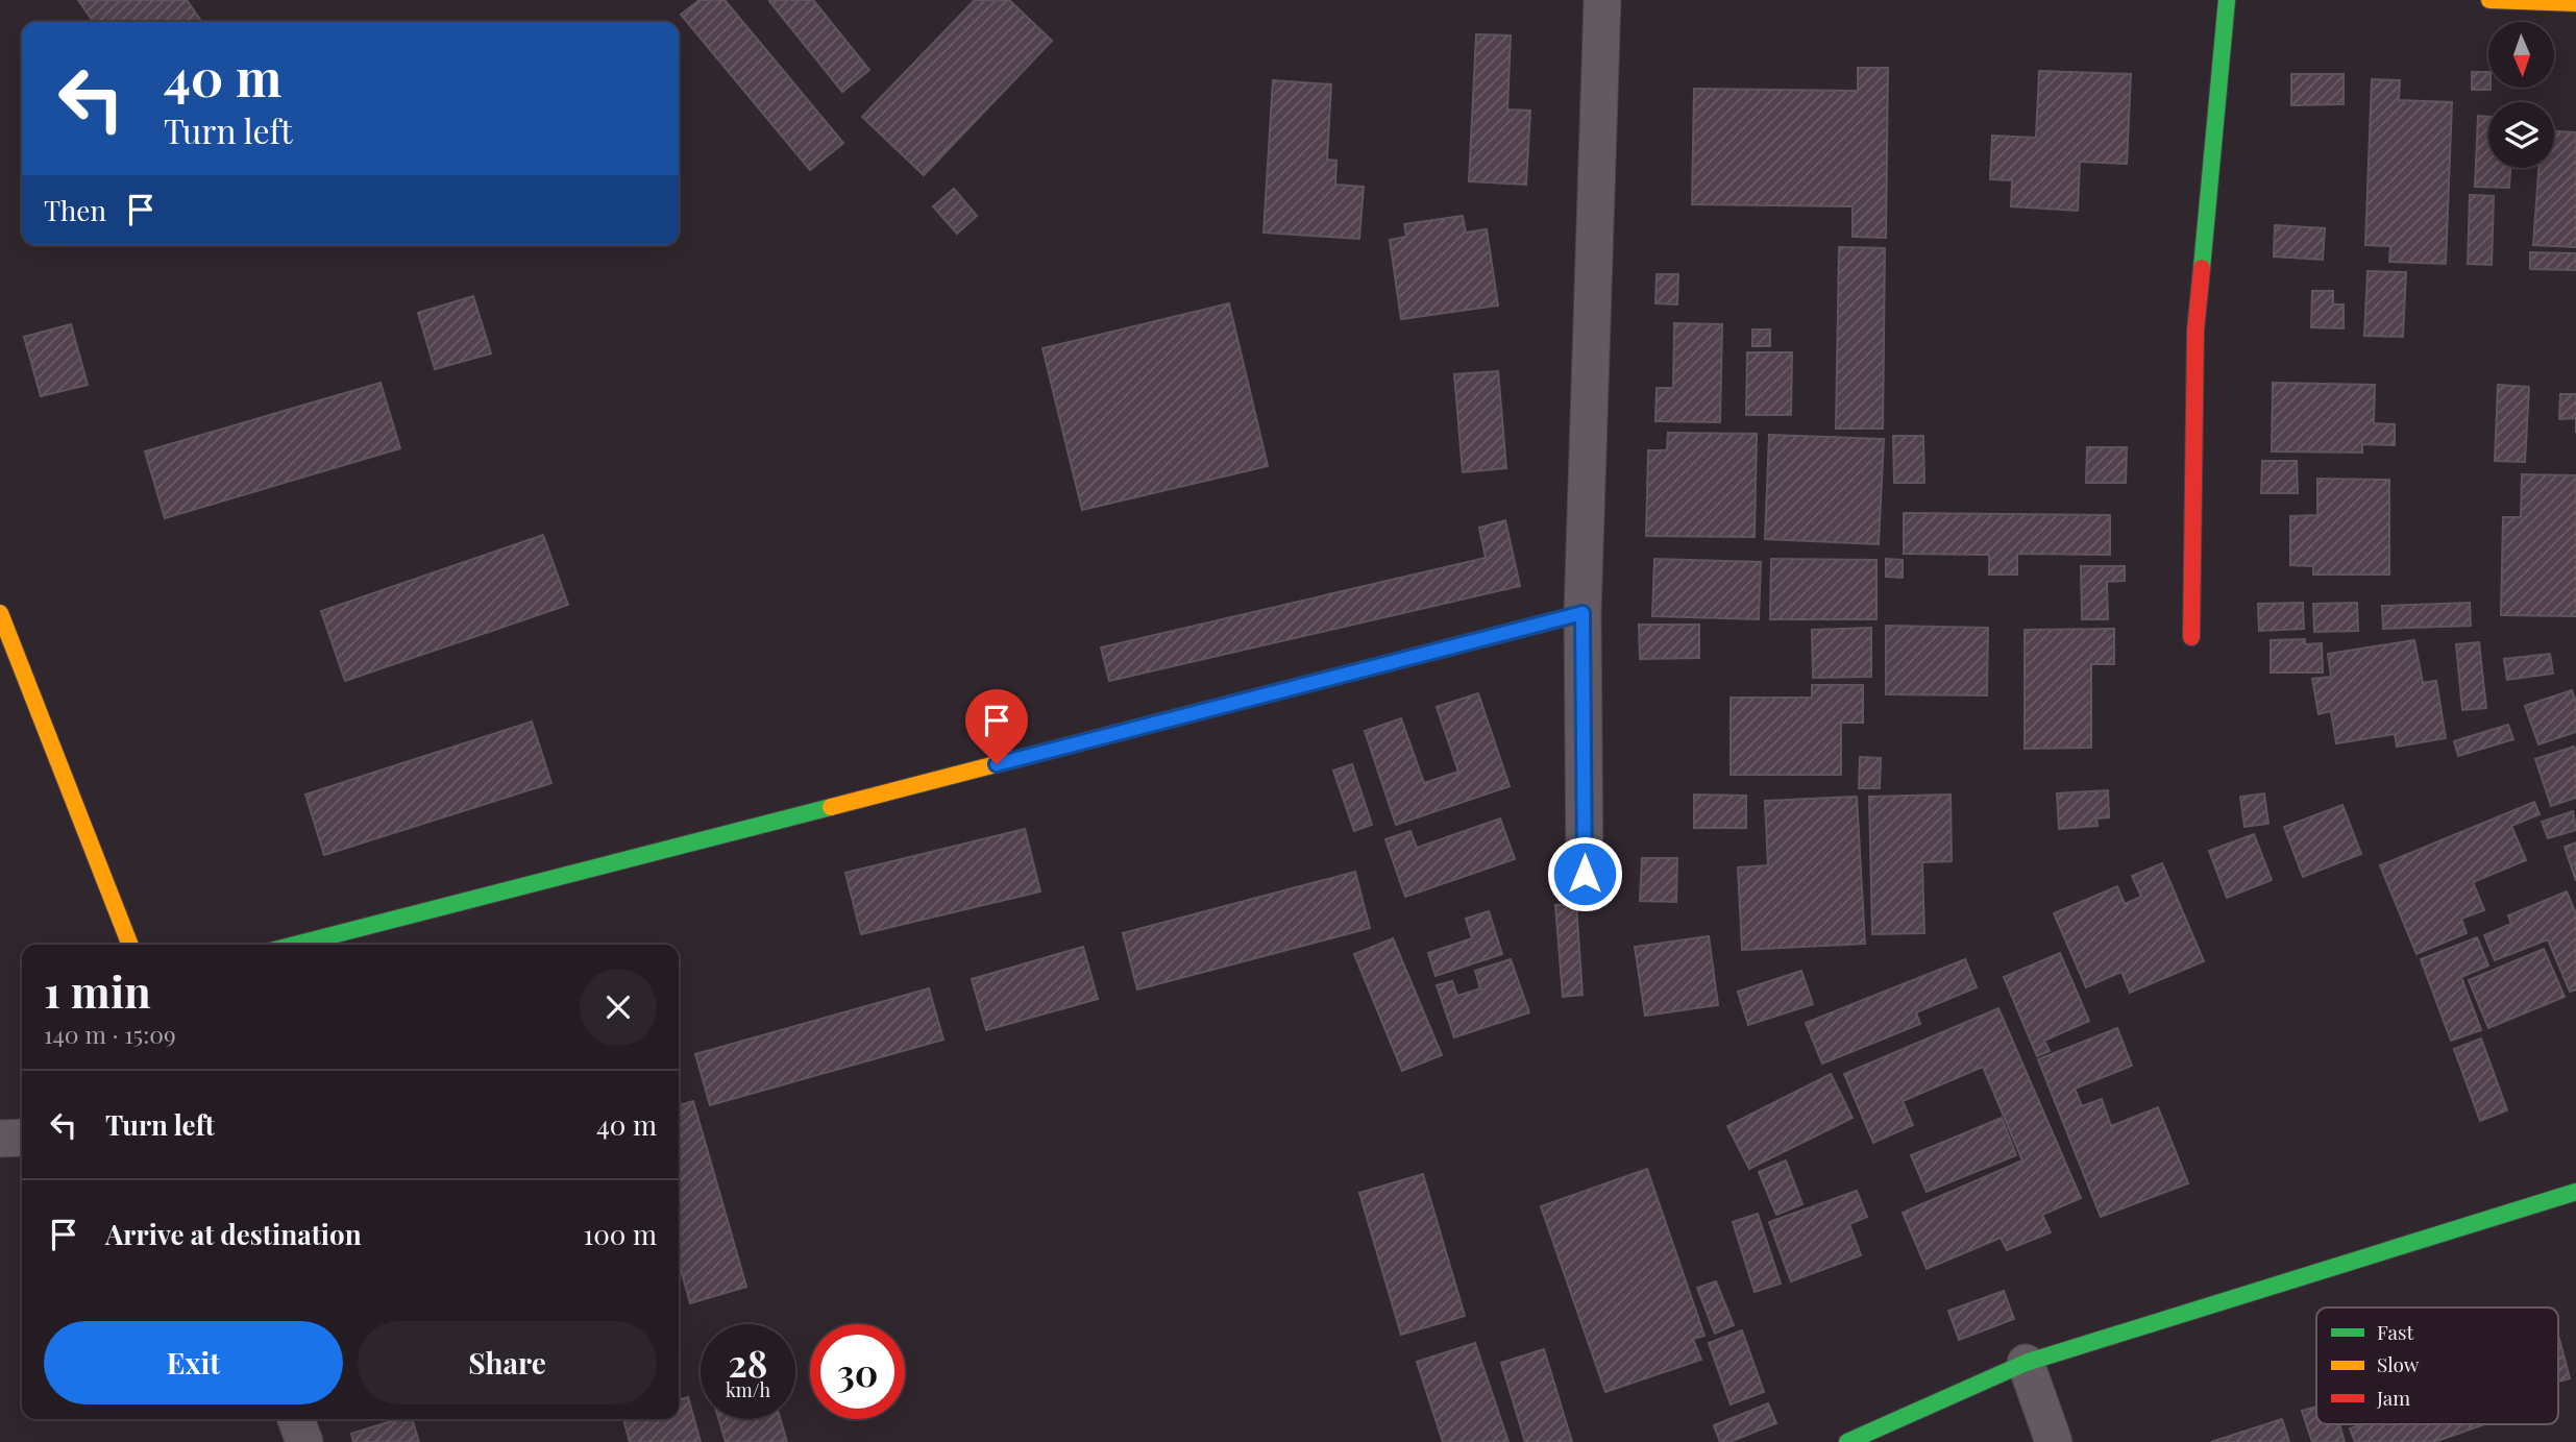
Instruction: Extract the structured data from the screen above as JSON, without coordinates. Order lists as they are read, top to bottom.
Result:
{
  "legend": ["Fast", "Slow", "Jam"],
  "north": "bottom",
  "page": {
    "turn": ["40 m", "Turn left"],
    "then": "Then",
    "heading": ["1 min", "140 m · 15:09"],
    "list": [
      {
        "name": "Turn left",
        "value": "40 m"
      },
      {
        "name": "Arrive at destination",
        "value": "100 m"
      }
    ],
    "buttons": ["Exit", "Share"],
    "speed": "28 km/h",
    "limit": "30"
  }
}
